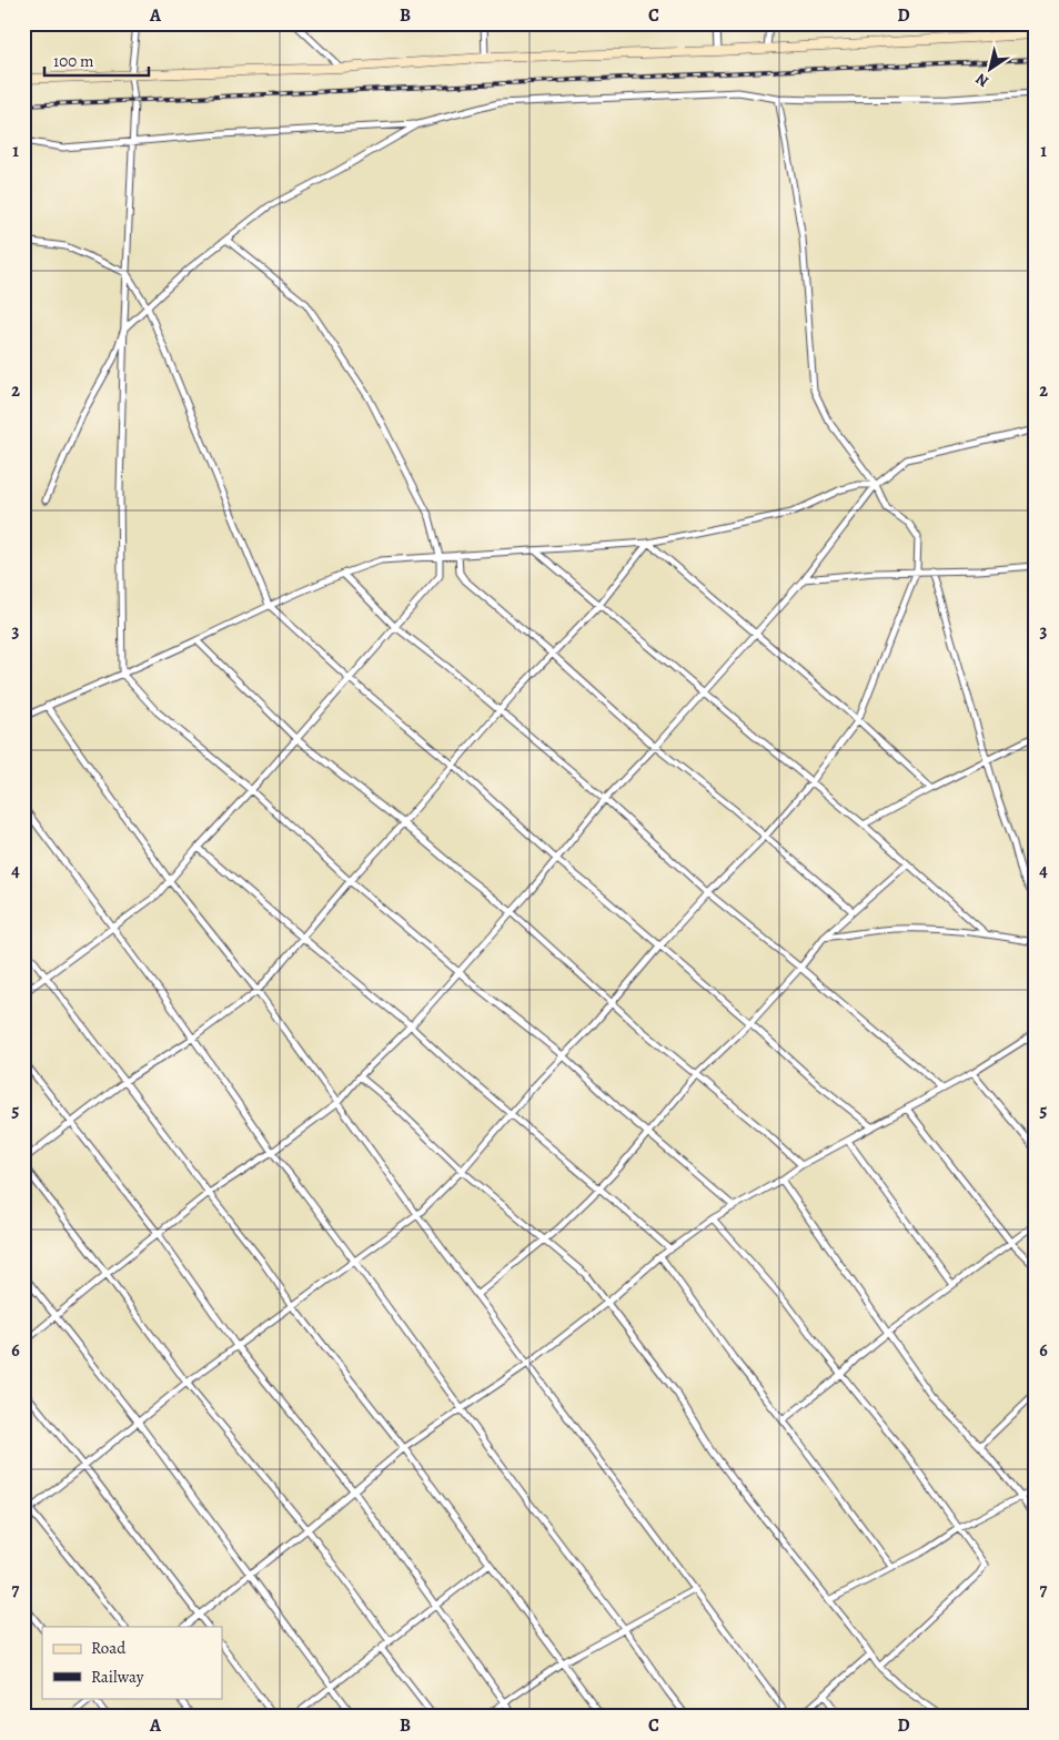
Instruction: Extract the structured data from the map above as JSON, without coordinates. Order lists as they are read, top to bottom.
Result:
{
  "legend": ["Road", "Railway"],
  "scale_bar": "100 m",
  "north": "bottom left",
  "grid": {
    "columns": [
      "A",
      "B",
      "C",
      "D"
    ],
    "rows": [
      "1",
      "2",
      "3",
      "4",
      "5",
      "6",
      "7"
    ]
  }
}
